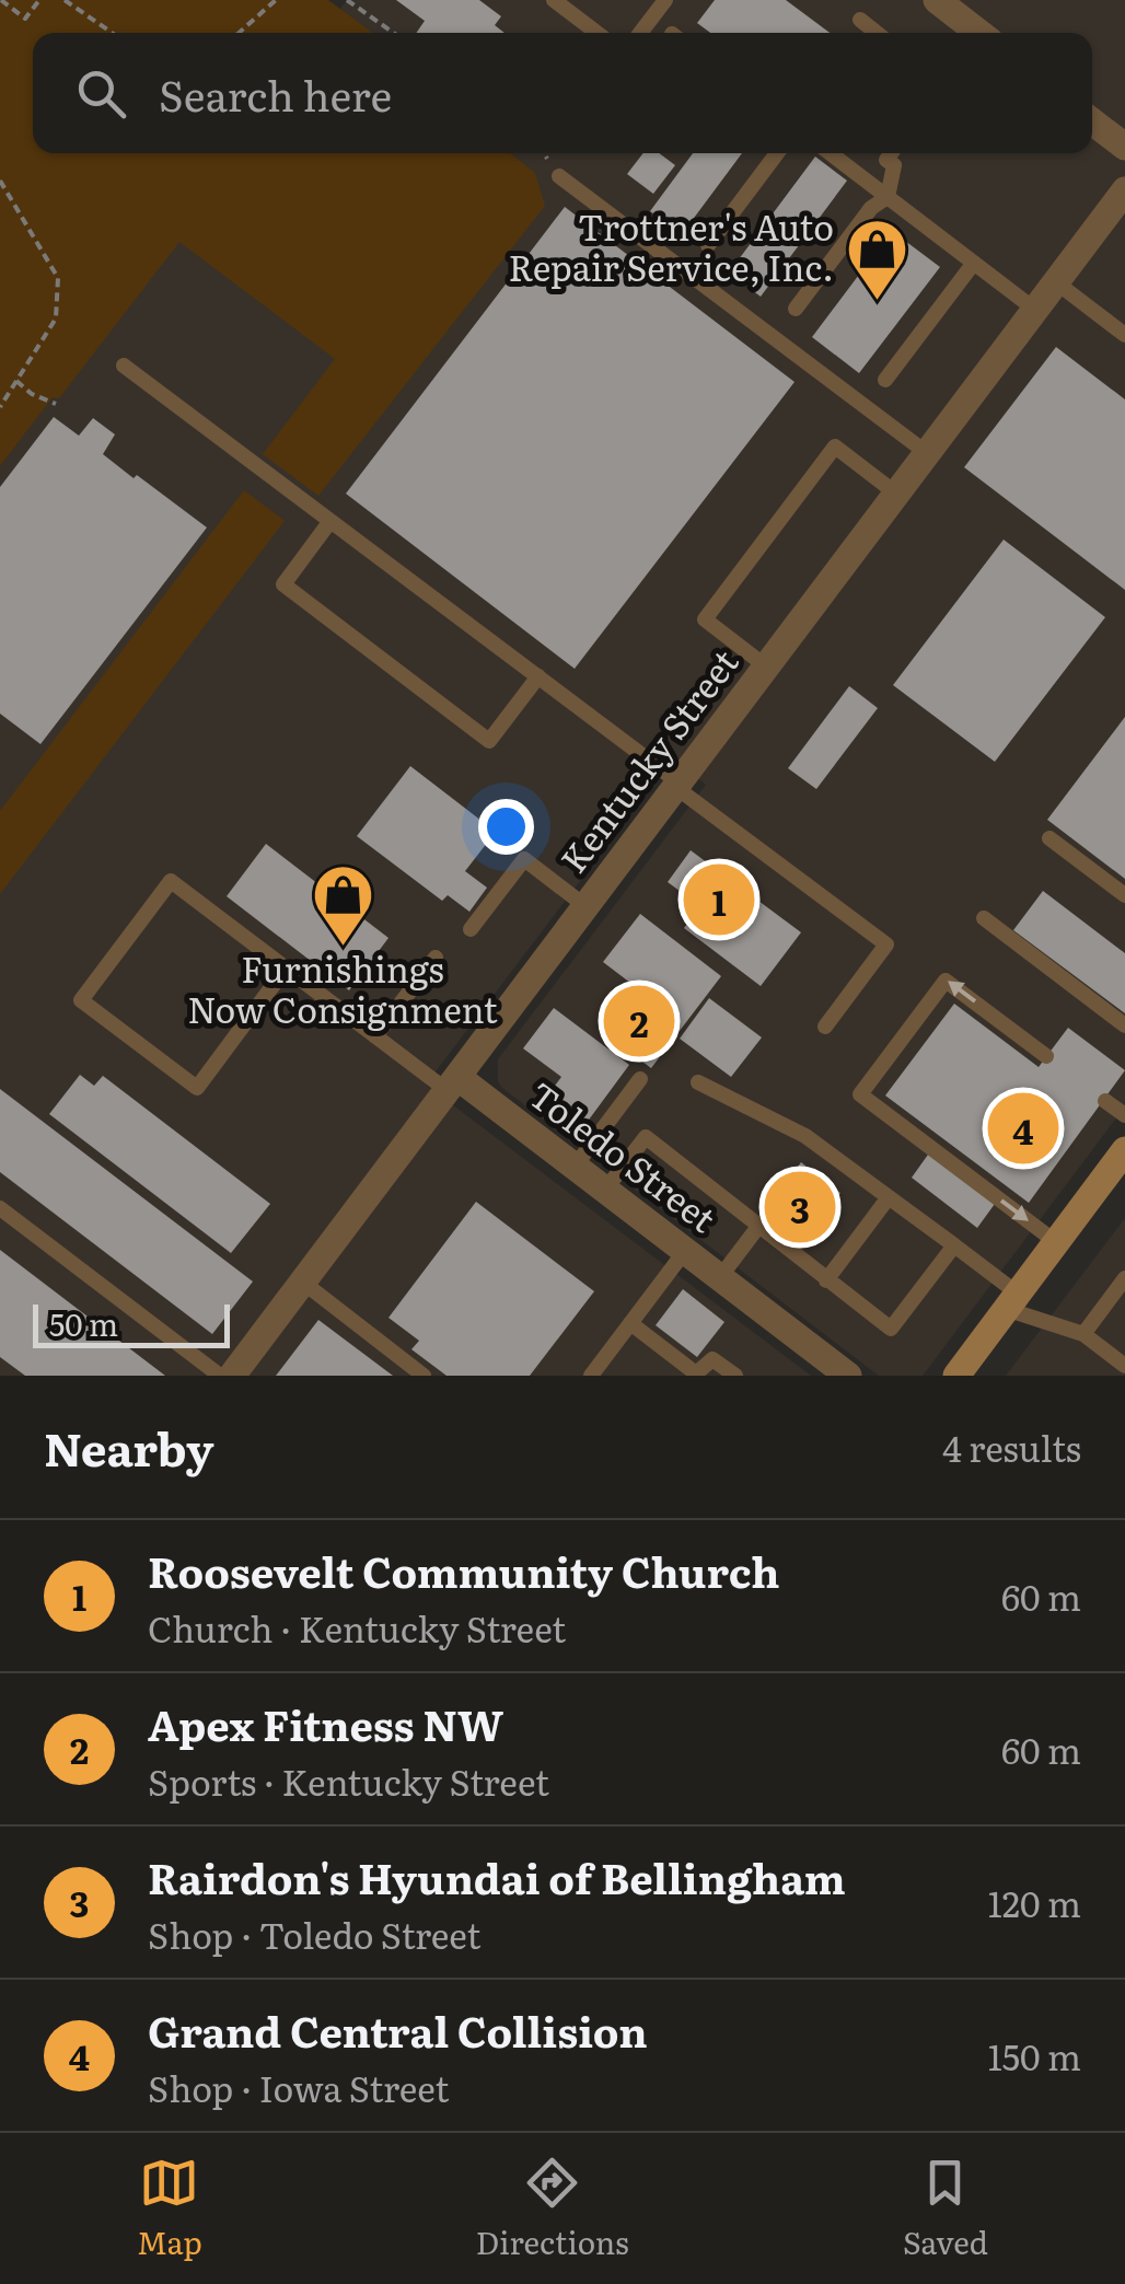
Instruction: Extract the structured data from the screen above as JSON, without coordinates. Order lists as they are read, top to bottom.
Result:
{
  "streets": {
    "street": ["Kentucky Street", "Toledo Street"]
  },
  "crossings": [
    ["Kentucky Street", "Toledo Street"]
  ],
  "places": {
    "shop": ["Trottner's Auto Repair Service, Inc.", "Furnishings Now Consignment"]
  },
  "scale_bar": "50 m",
  "page": {
    "search": "Search here",
    "pins": [
      "1",
      "2",
      "4",
      "3"
    ],
    "scale": "50 m",
    "heading": ["Nearby", "4 results"],
    "list": [
      {
        "mark": "1",
        "name": "Roosevelt Community Church",
        "note": "Church · Kentucky Street",
        "value": "60 m"
      },
      {
        "mark": "2",
        "name": "Apex Fitness NW",
        "note": "Sports · Kentucky Street",
        "value": "60 m"
      },
      {
        "mark": "3",
        "name": "Rairdon's Hyundai of Bellingham",
        "note": "Shop · Toledo Street",
        "value": "120 m"
      },
      {
        "mark": "4",
        "name": "Grand Central Collision",
        "note": "Shop · Iowa Street",
        "value": "150 m"
      }
    ],
    "nav": ["Map", "Directions", "Saved"]
  }
}
